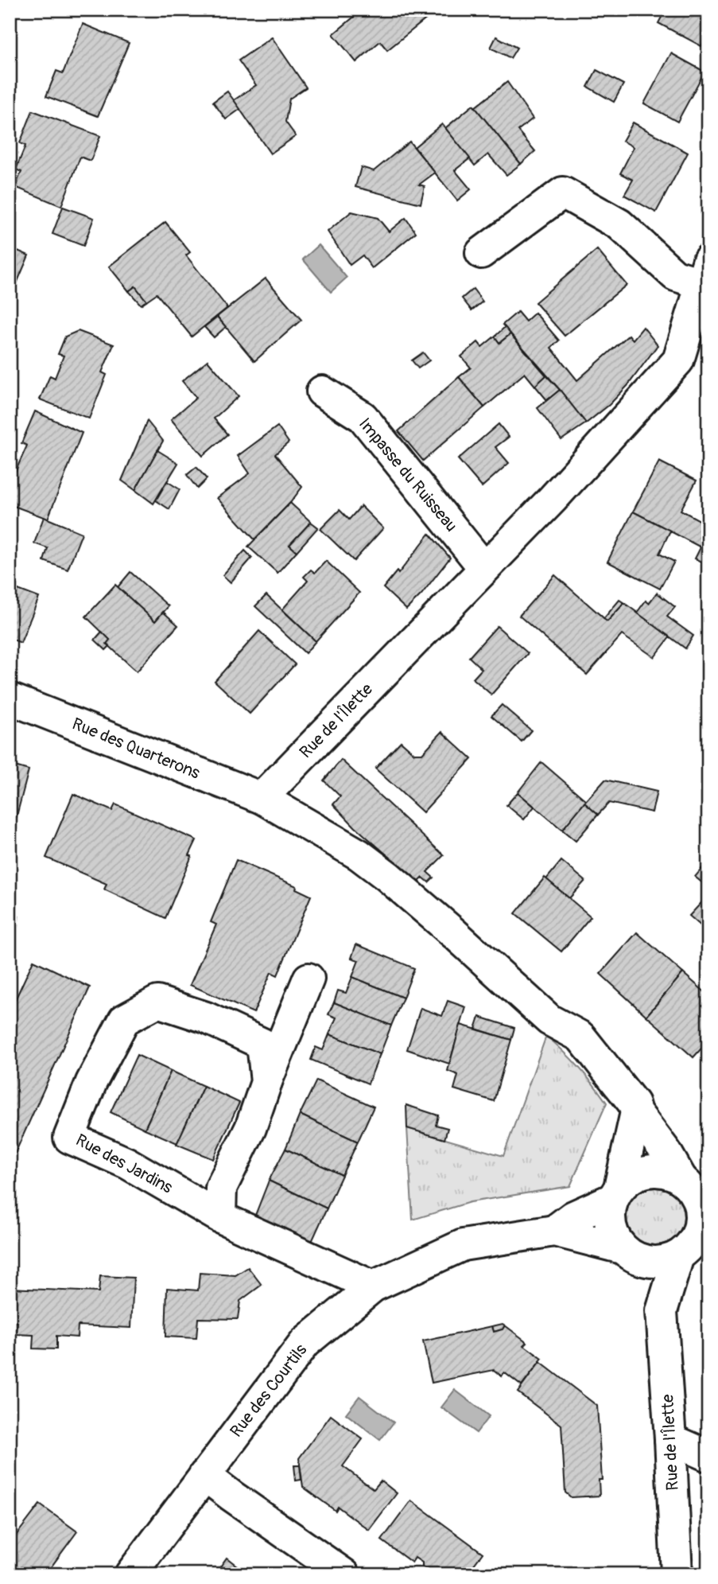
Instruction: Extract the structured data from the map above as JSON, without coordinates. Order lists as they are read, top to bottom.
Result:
{
  "streets": {
    "street": [
      "Impasse du Ruisseau",
      "Rue de l'Îlette",
      "Rue des Quarterons",
      "Rue des Jardins",
      "Rue des Courtils"
    ]
  },
  "crossings": [
    ["Impasse du Ruisseau", "Rue de l'Îlette"],
    ["Rue de l'Îlette", "Rue des Quarterons"],
    ["Rue de l'Îlette", "Rue des Courtils"],
    ["Rue des Jardins", "Rue des Courtils"]
  ]
}
